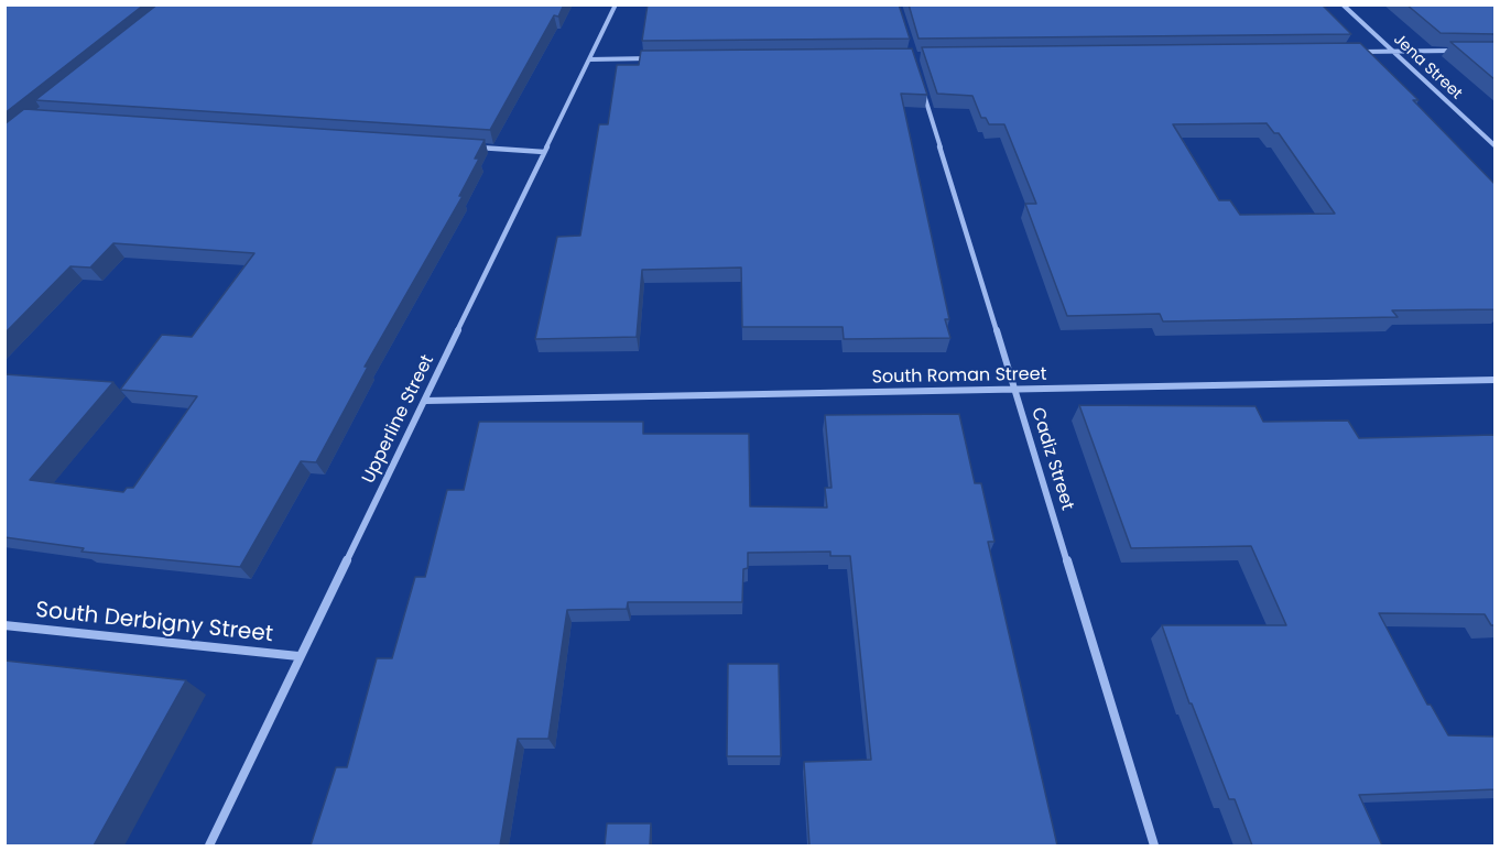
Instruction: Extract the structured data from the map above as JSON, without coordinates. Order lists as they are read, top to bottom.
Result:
{
  "streets": {
    "street": [
      "Jena Street",
      "South Roman Street",
      "Upperline Street",
      "Cadiz Street",
      "South Derbigny Street"
    ]
  },
  "crossings": [
    ["South Roman Street", "Upperline Street"],
    ["South Roman Street", "Cadiz Street"],
    ["Upperline Street", "South Derbigny Street"]
  ]
}
